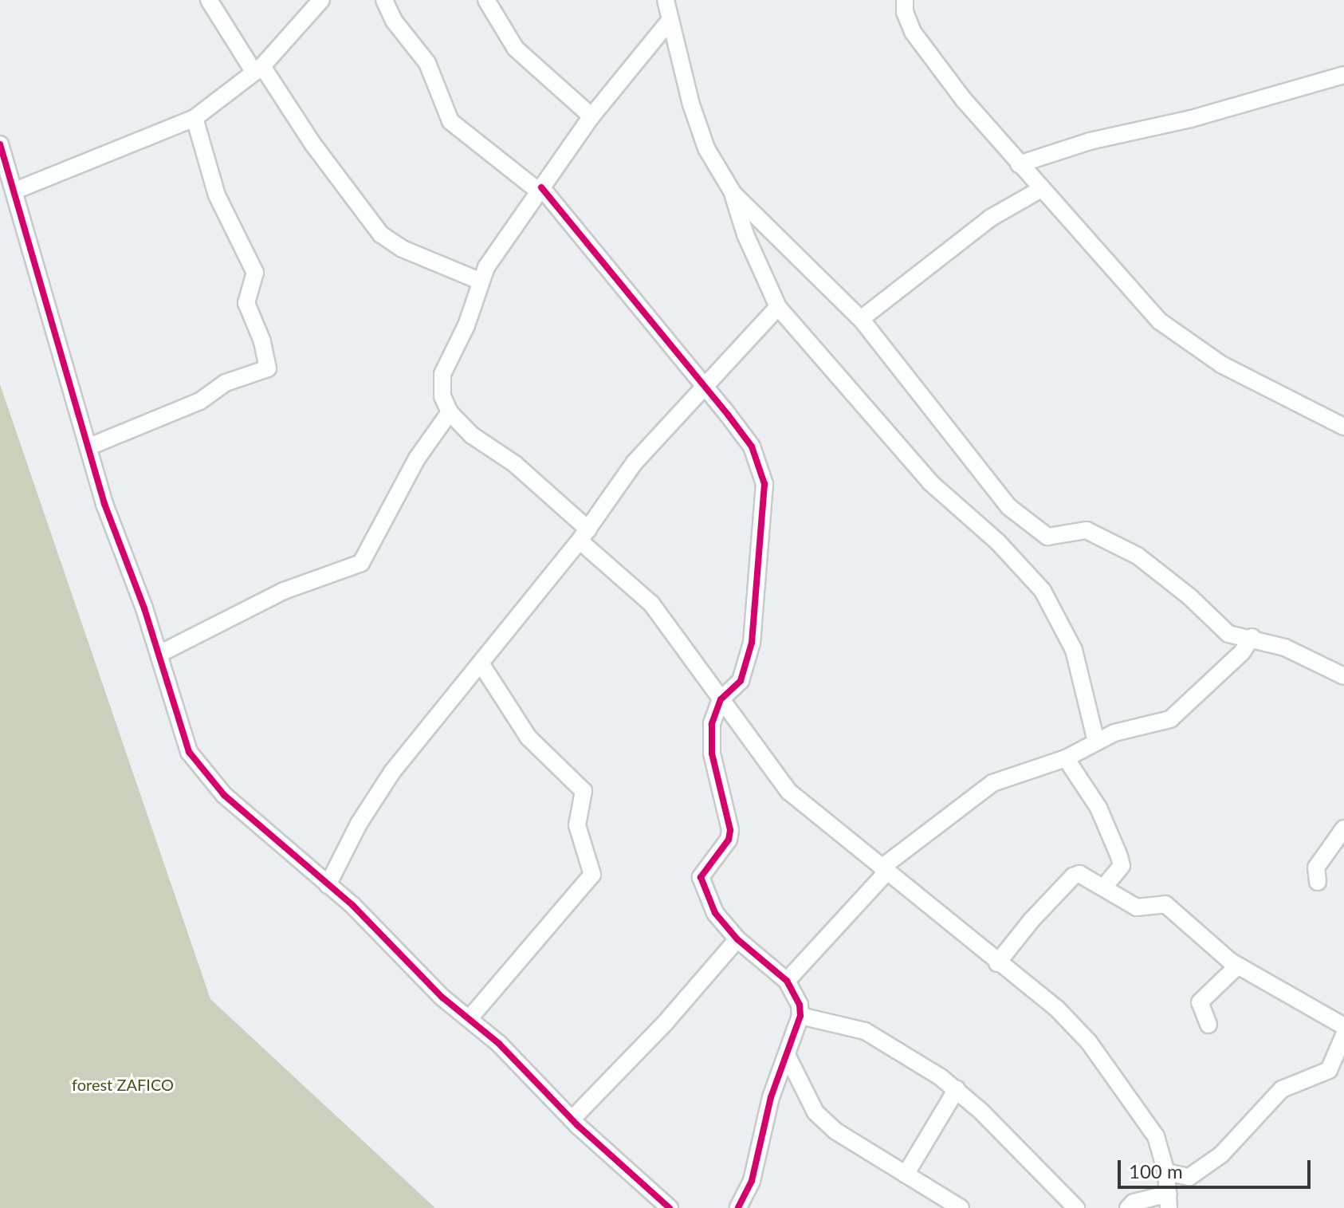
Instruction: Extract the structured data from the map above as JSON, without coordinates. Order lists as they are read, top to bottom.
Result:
{
  "parks": ["forest ZAFICO"],
  "scale_bar": "100 m"
}
